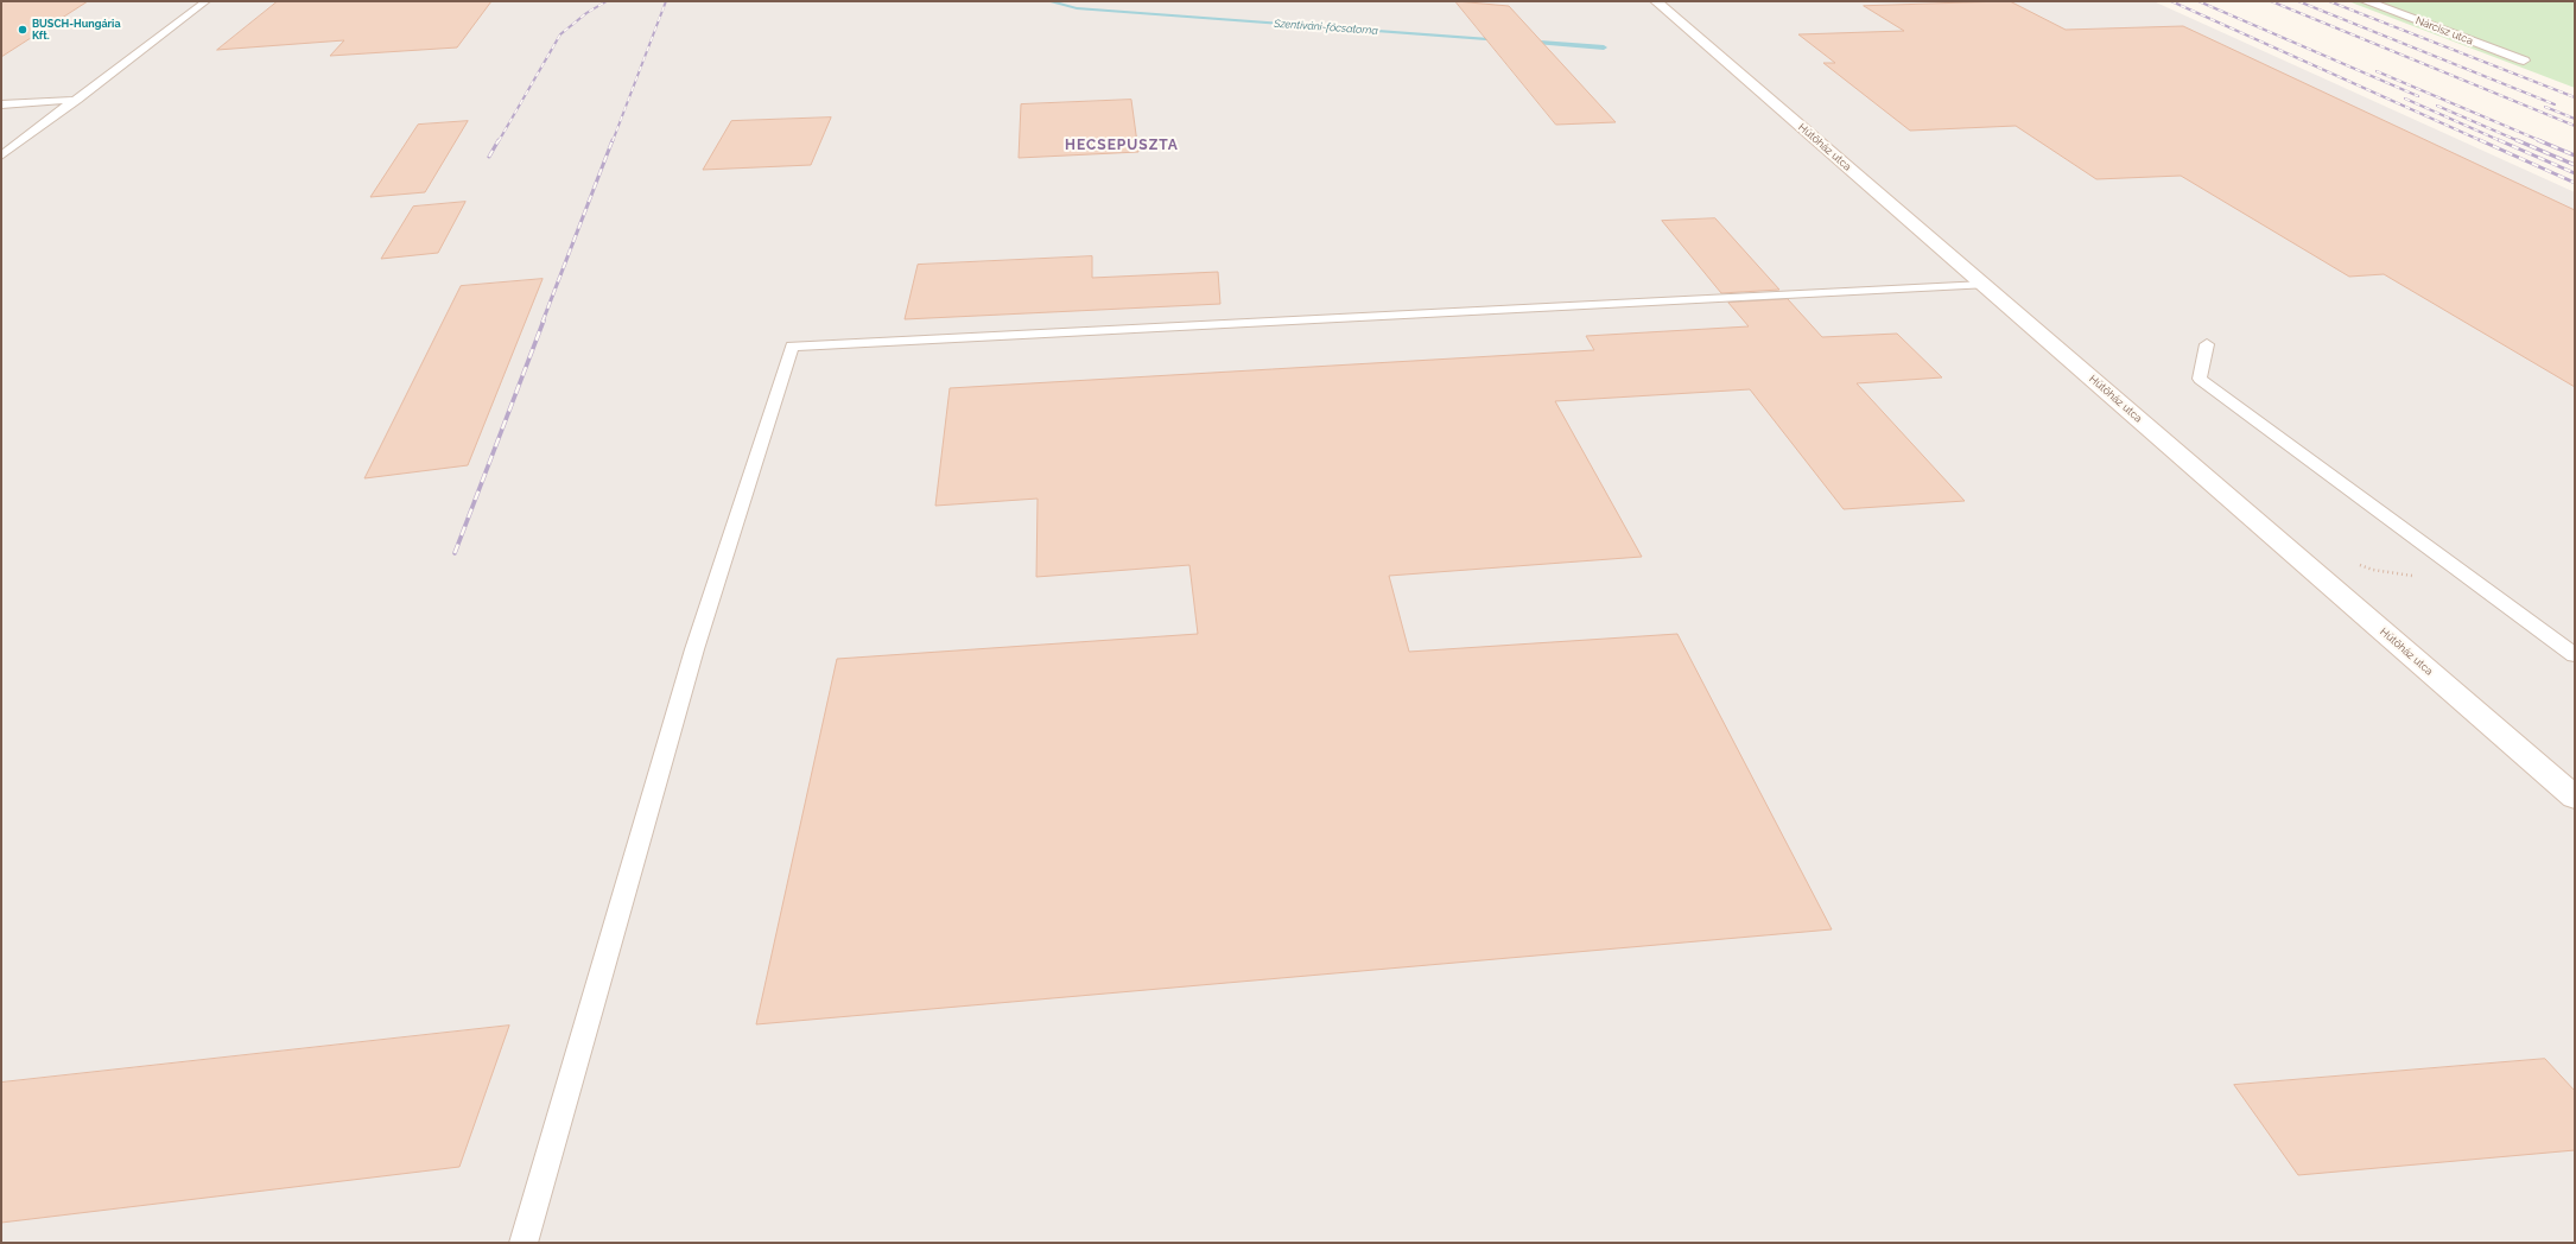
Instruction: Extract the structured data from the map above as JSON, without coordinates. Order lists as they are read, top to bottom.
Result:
{
  "streets": {
    "street": ["Nárcisz utca", "Hűtőház utca"]
  },
  "districts": ["HECSEPUSZTA"],
  "water": ["Szentiváni-főcsatorna"],
  "places": ["BUSCH-Hungária Kft."]
}
